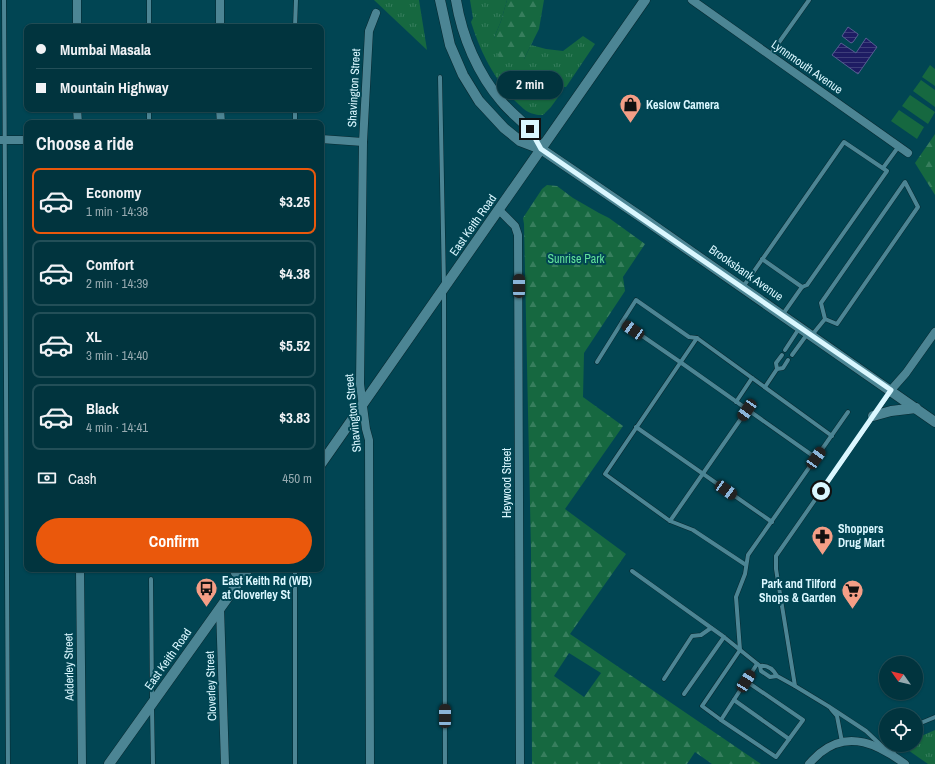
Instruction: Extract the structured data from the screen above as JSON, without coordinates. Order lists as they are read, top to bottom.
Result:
{
  "streets": {
    "main road": ["East Keith Road", "Brooksbank Avenue"],
    "street": [
      "Lynnmouth Avenue",
      "Shavington Street",
      "Heywood Street",
      "Adderley Street",
      "Cloverley Street"
    ]
  },
  "crossings": [
    ["Shavington Street", "East Keith Road"],
    ["East Keith Road", "Brooksbank Avenue"],
    ["East Keith Road", "Heywood Street"],
    ["East Keith Road", "Cloverley Street"]
  ],
  "parks": ["Sunrise Park"],
  "places": {
    "shop": ["Keslow Camera"],
    "pharmacy": ["Shoppers Drug Mart"],
    "bus stop": ["East Keith Rd (WB) at Cloverley St"],
    "supermarket": ["Park and Tilford Shops & Garden"]
  },
  "north": "top left",
  "page": {
    "banner": ["Mumbai Masala", "Mountain Highway"],
    "bubble": "2 min",
    "heading": "Choose a ride",
    "list": [
      {
        "name": "Economy",
        "note": "1 min · 14:38",
        "value": "$3.25"
      },
      {
        "name": "Comfort",
        "note": "2 min · 14:39",
        "value": "$4.38"
      },
      {
        "name": "XL",
        "note": "3 min · 14:40",
        "value": "$5.52"
      },
      {
        "name": "Black",
        "note": "4 min · 14:41",
        "value": "$3.83"
      }
    ],
    "pay": ["Cash", "450 m"],
    "buttons": "Confirm"
  }
}
